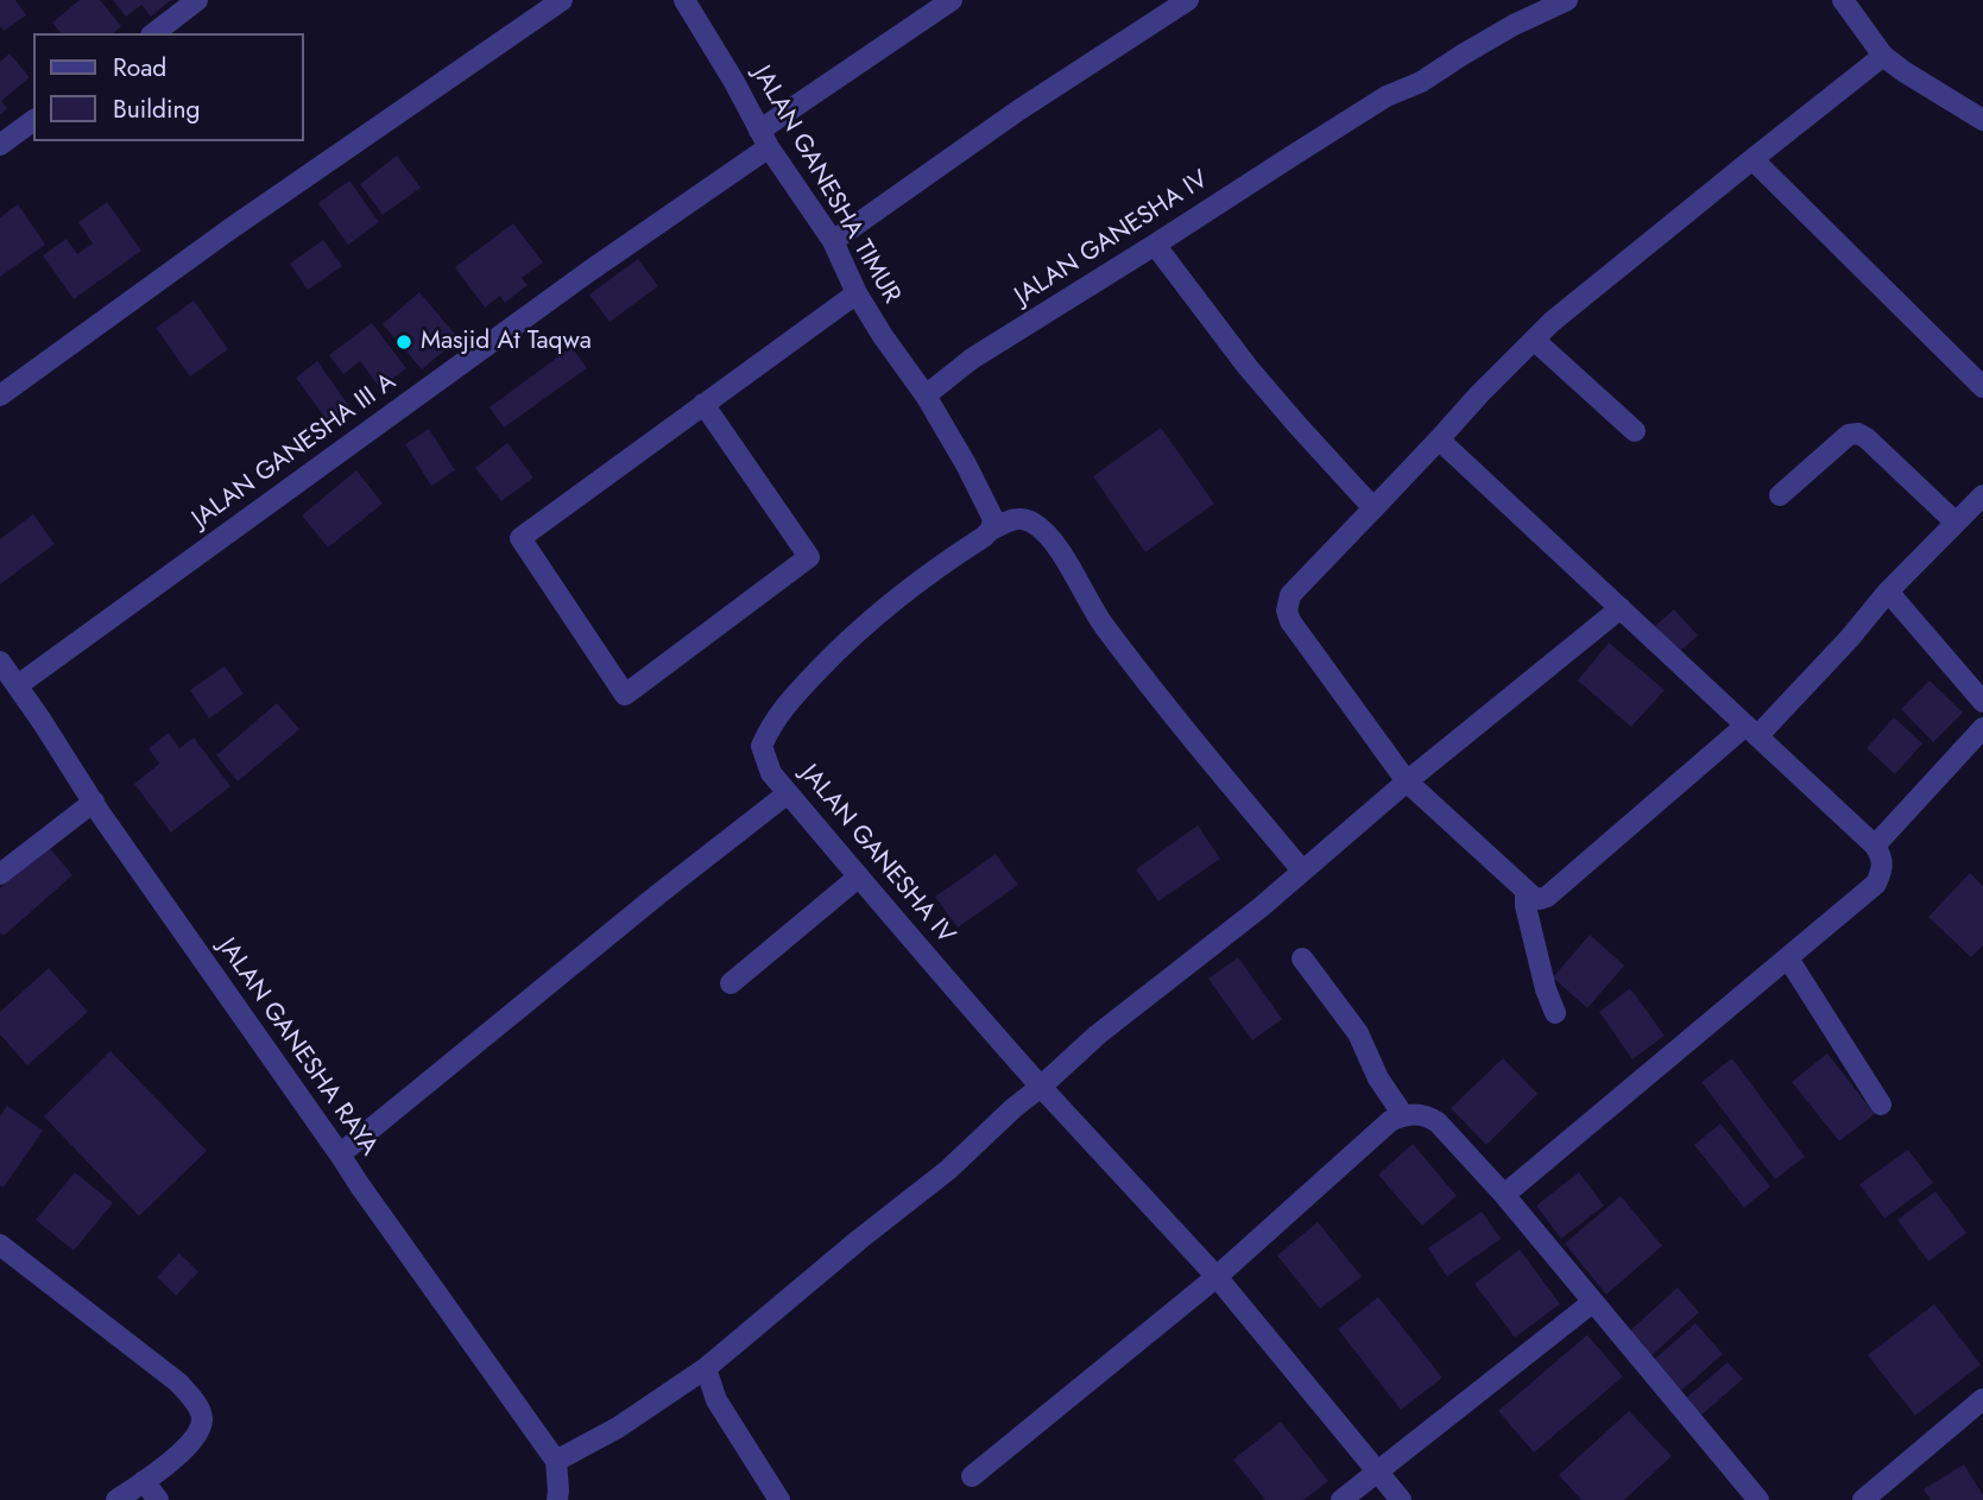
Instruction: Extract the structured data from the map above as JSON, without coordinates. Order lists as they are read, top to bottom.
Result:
{
  "streets": {
    "street": [
      "JALAN GANESHA TIMUR",
      "JALAN GANESHA IV",
      "JALAN GANESHA III A",
      "JALAN GANESHA RAYA"
    ]
  },
  "crossings": [
    ["JALAN GANESHA TIMUR", "JALAN GANESHA IV"],
    ["JALAN GANESHA TIMUR", "JALAN GANESHA III A"],
    ["JALAN GANESHA III A", "JALAN GANESHA RAYA"]
  ],
  "places": ["Masjid At Taqwa"],
  "legend": ["Road", "Building"]
}
